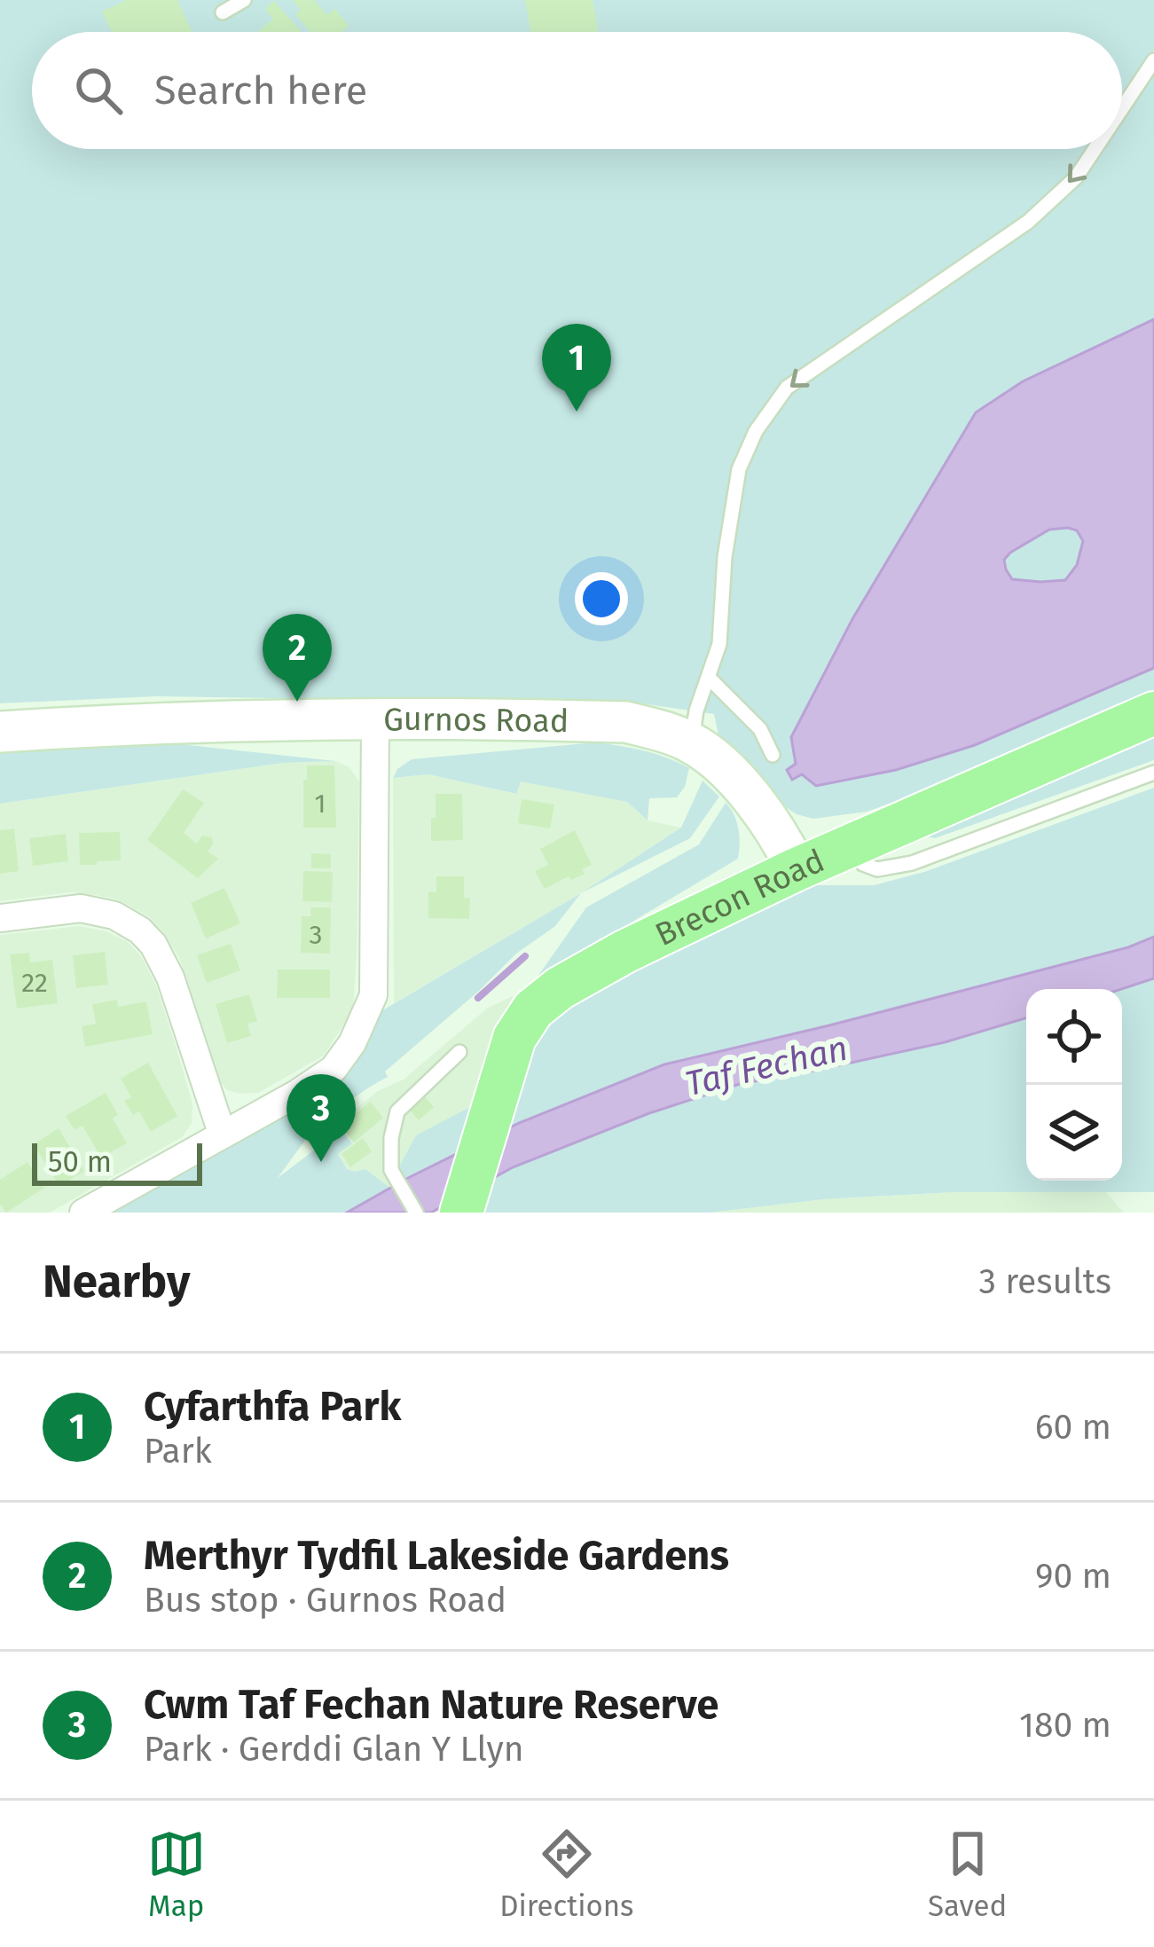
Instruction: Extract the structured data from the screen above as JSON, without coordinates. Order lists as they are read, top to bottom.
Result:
{
  "streets": {
    "main road": ["Brecon Road"],
    "street": ["Gurnos Road"]
  },
  "water": ["Taf Fechan"],
  "house_numbers": ["1", "3", "22"],
  "scale_bar": "50 m",
  "page": {
    "search": "Search here",
    "pins": ["1", "2", "3"],
    "scale": "50 m",
    "heading": ["Nearby", "3 results"],
    "list": [
      {
        "mark": "1",
        "name": "Cyfarthfa Park",
        "note": "Park",
        "value": "60 m"
      },
      {
        "mark": "2",
        "name": "Merthyr Tydfil Lakeside Gardens",
        "note": "Bus stop · Gurnos Road",
        "value": "90 m"
      },
      {
        "mark": "3",
        "name": "Cwm Taf Fechan Nature Reserve",
        "note": "Park · Gerddi Glan Y Llyn",
        "value": "180 m"
      }
    ],
    "nav": ["Map", "Directions", "Saved"]
  }
}
